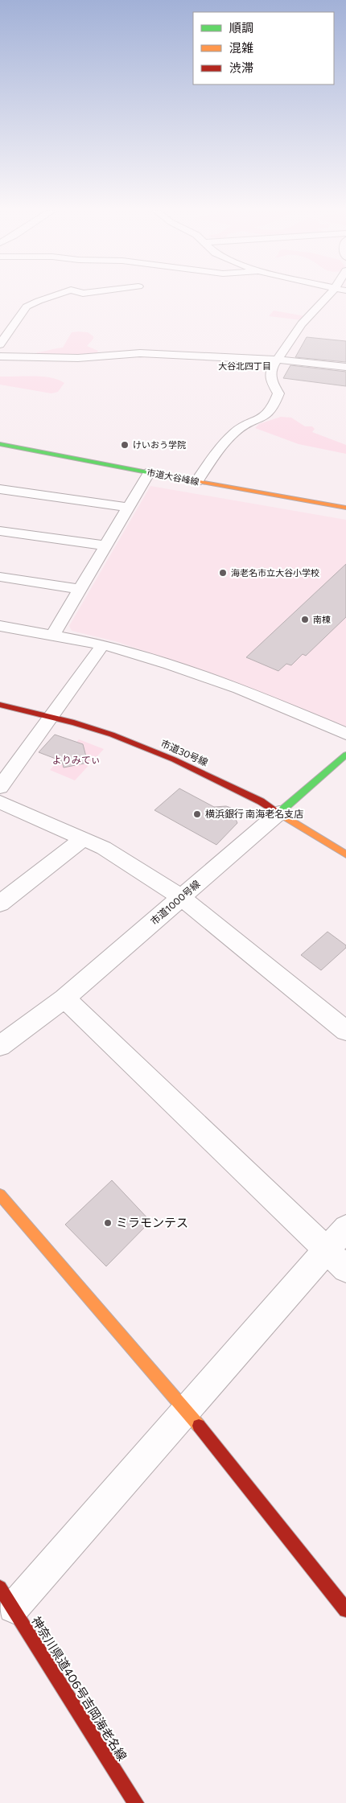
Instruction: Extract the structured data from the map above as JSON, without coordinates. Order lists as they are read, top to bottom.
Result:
{
  "streets": {
    "street": [
      "市道大谷峰線",
      "市道30号線",
      "市道1000号線",
      "神奈川県道406号吉岡海老名線"
    ]
  },
  "crossings": [
    ["市道30号線", "市道1000号線"]
  ],
  "districts": ["大谷北四丁目"],
  "parks": ["よりみてぃ"],
  "places": [
    "けいおう学院",
    "海老名市立大谷小学校",
    "南棟",
    "横浜銀行 南海老名支店",
    "ミラモンテス"
  ],
  "legend": ["順調", "混雑", "渋滞"]
}
